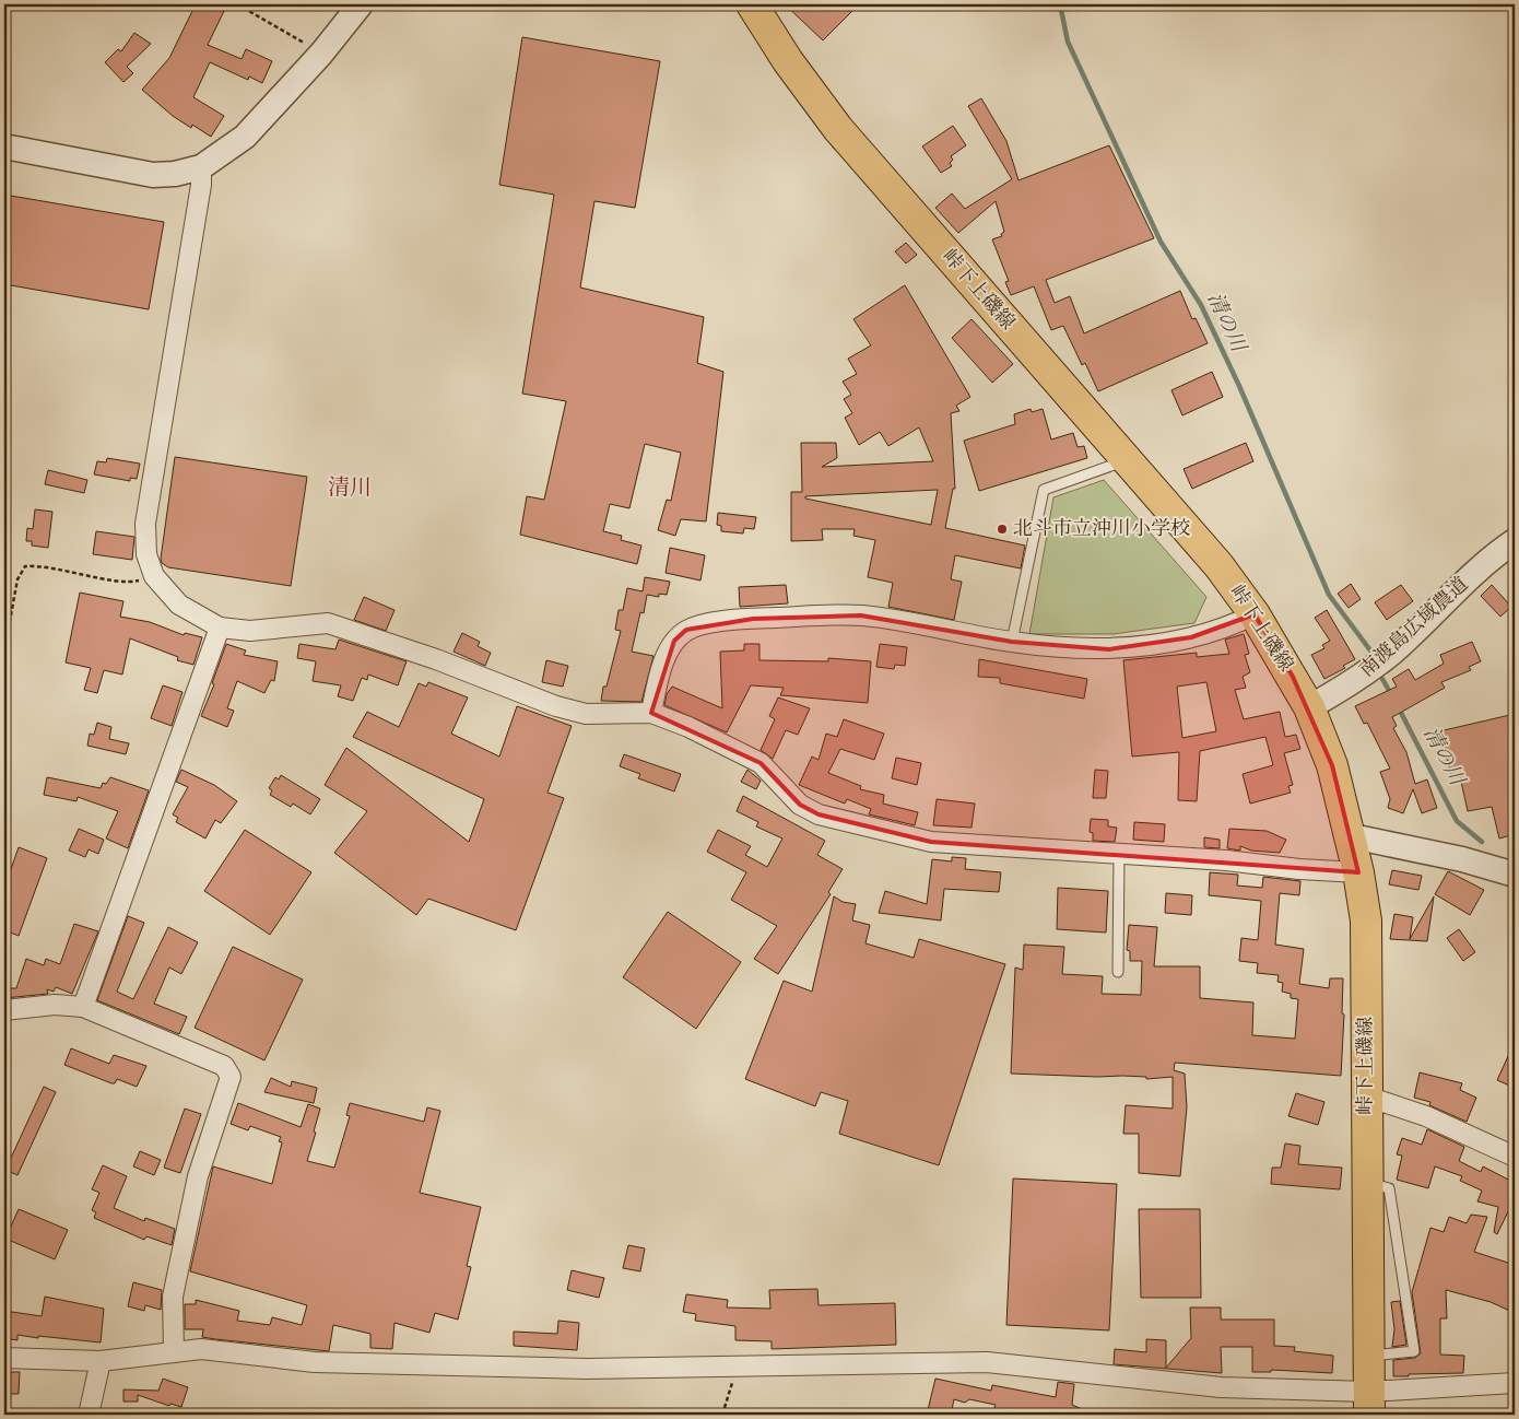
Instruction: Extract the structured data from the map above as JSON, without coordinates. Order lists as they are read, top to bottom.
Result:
{
  "streets": {
    "main road": ["峠下上磯線"],
    "street": ["南渡島広域農道"]
  },
  "crossings": [
    ["峠下上磯線", "南渡島広域農道"]
  ],
  "districts": ["清川"],
  "water": ["清の川"],
  "places": ["北斗市立沖川小学校"]
}
